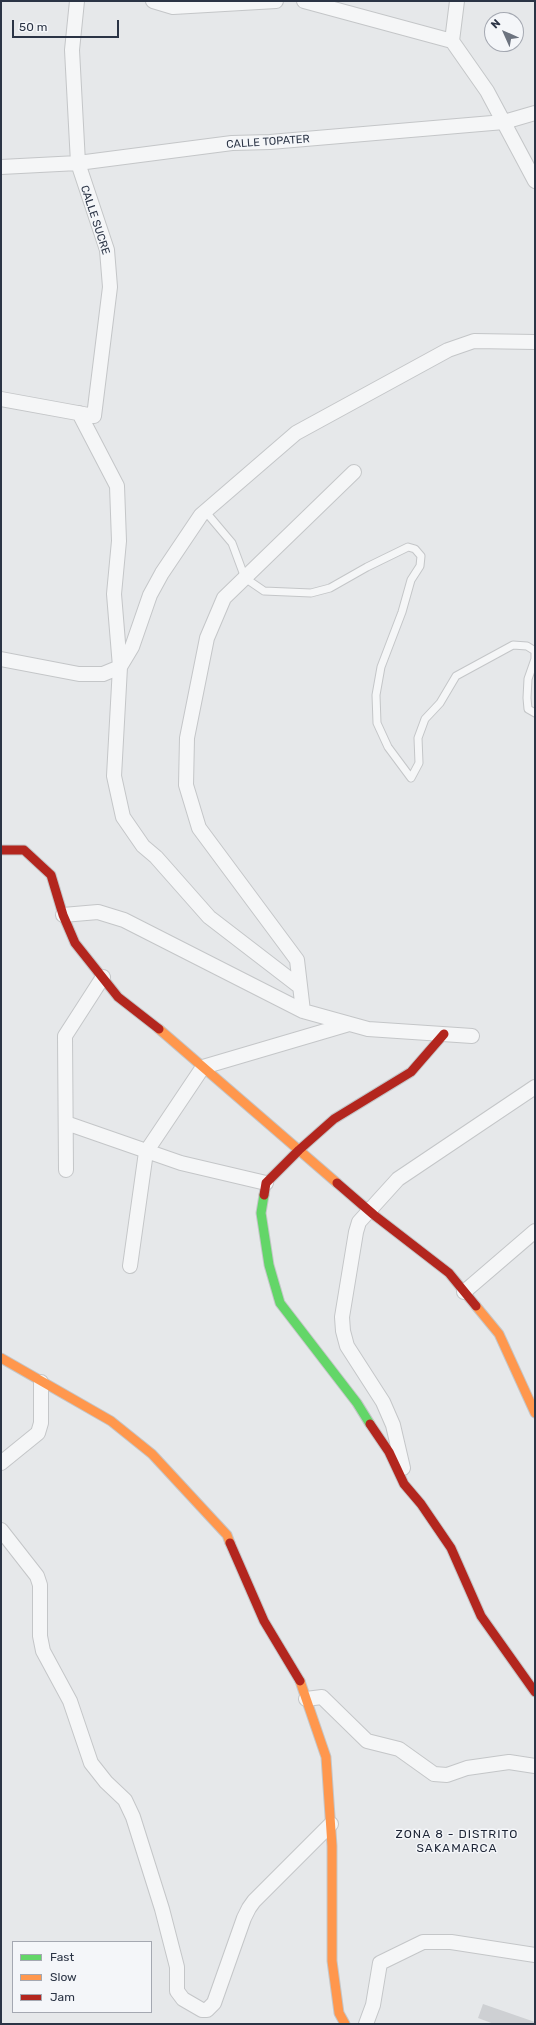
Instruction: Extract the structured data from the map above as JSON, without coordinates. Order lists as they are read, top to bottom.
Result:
{
  "streets": {
    "street": ["CALLE TOPATER", "CALLE SUCRE"]
  },
  "crossings": [
    ["CALLE TOPATER", "CALLE SUCRE"]
  ],
  "districts": ["ZONA 8 - DISTRITO SAKAMARCA"],
  "legend": ["Fast", "Slow", "Jam"],
  "scale_bar": "50 m",
  "north": "top left"
}
